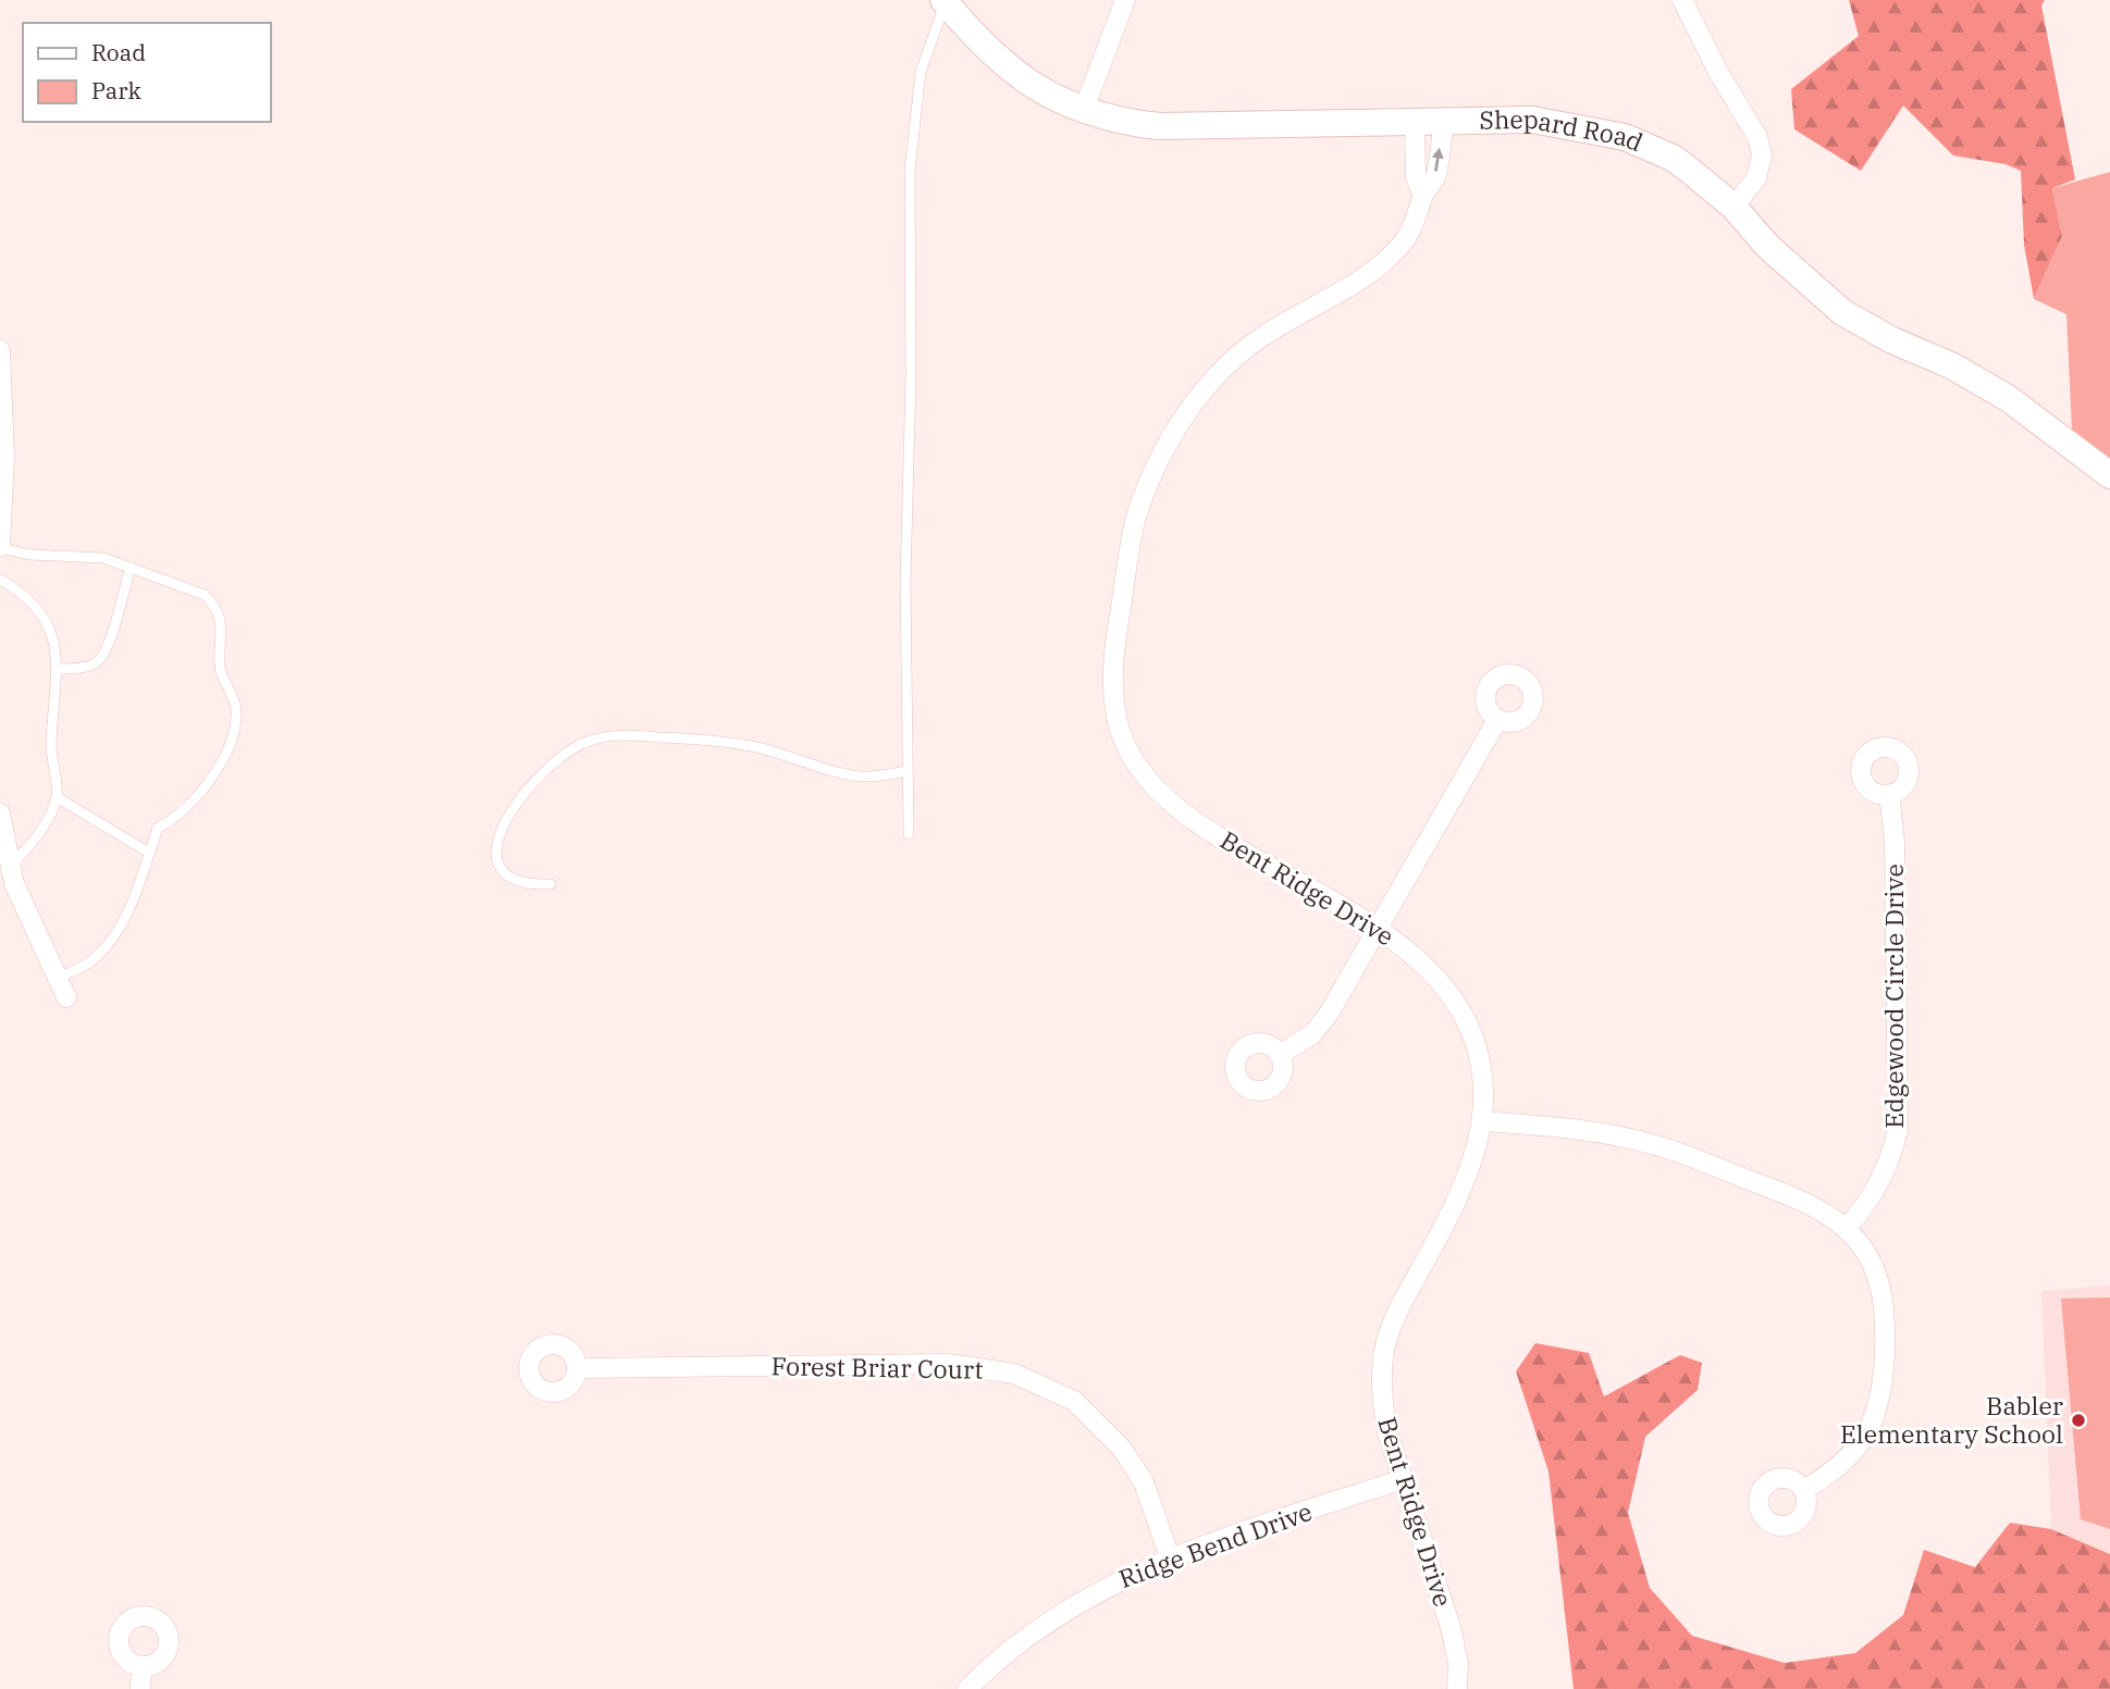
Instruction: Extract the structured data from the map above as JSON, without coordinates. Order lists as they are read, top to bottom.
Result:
{
  "streets": {
    "street": [
      "Shepard Road",
      "Bent Ridge Drive",
      "Edgewood Circle Drive",
      "Forest Briar Court",
      "Ridge Bend Drive"
    ]
  },
  "crossings": [
    ["Shepard Road", "Bent Ridge Drive"],
    ["Bent Ridge Drive", "Ridge Bend Drive"],
    ["Forest Briar Court", "Ridge Bend Drive"]
  ],
  "places": ["Babler Elementary School"],
  "legend": ["Road", "Park"]
}
